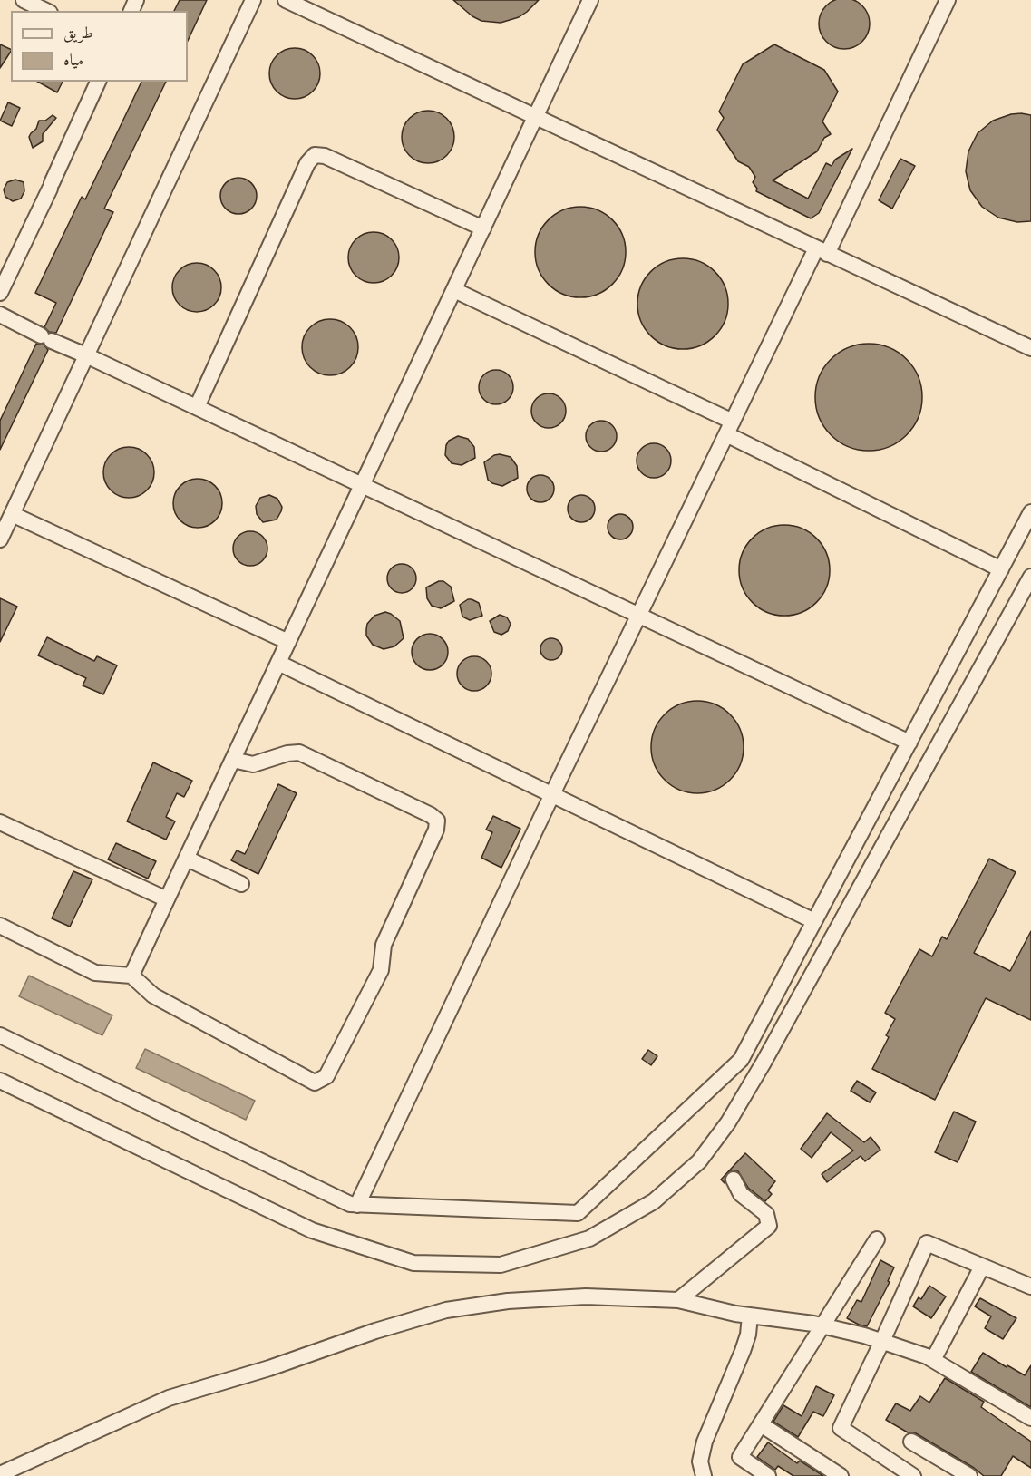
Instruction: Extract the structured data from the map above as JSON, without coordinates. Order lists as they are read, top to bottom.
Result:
{
  "legend": ["طريق", "مياه"]
}
